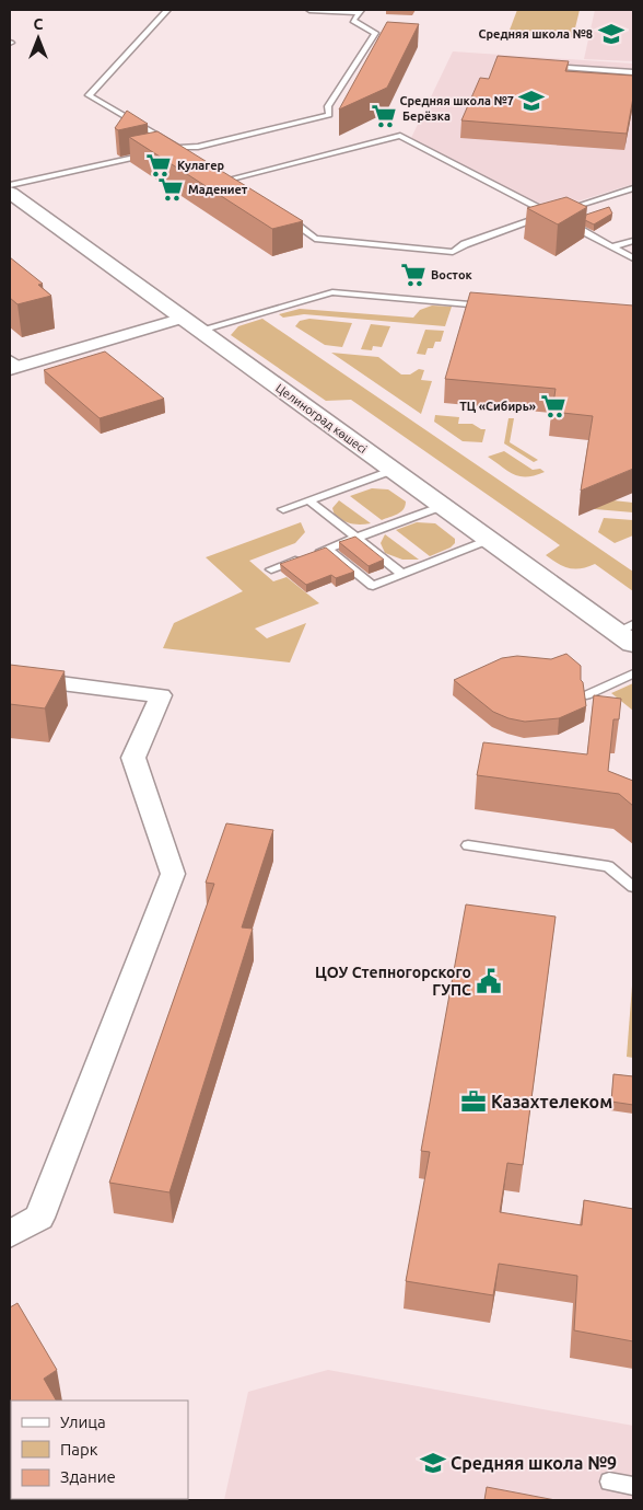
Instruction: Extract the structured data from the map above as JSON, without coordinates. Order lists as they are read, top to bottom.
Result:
{
  "streets": {
    "street": ["Целиноград көшесі"]
  },
  "places": {
    "school or university": ["Средняя школа №8", "Средняя школа №7", "Средняя школа №9"],
    "supermarket": [
      "Берёзка",
      "Кулагер",
      "Мадениет",
      "Восток",
      "ТЦ «Сибирь»"
    ],
    "public building": ["ЦОУ Степногорского ГУПС"],
    "office": ["Казахтелеком"]
  },
  "legend": ["Улица", "Парк", "Здание"],
  "north": "top"
}
